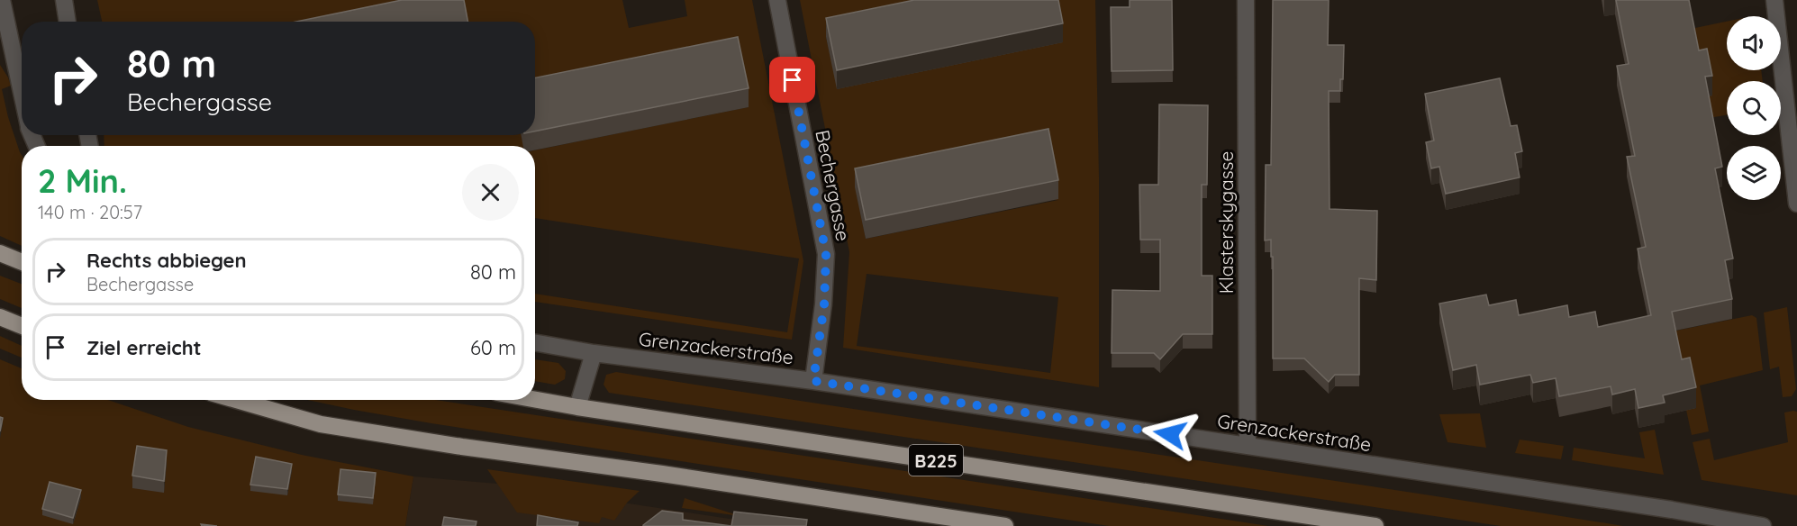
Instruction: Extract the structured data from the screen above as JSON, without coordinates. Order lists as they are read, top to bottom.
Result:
{
  "streets": {
    "main road": ["B225"],
    "street": ["Bechergasse", "Klasterskygasse", "Grenzackerstraße"]
  },
  "crossings": [
    ["Bechergasse", "Grenzackerstraße"],
    ["Klasterskygasse", "Grenzackerstraße"]
  ],
  "page": {
    "turn": ["80 m", "Bechergasse"],
    "heading": ["2 Min.", "140 m · 20:57"],
    "list": [
      {
        "name": "Rechts abbiegen",
        "note": "Bechergasse",
        "value": "80 m"
      },
      {
        "name": "Ziel erreicht",
        "value": "60 m"
      }
    ]
  }
}
